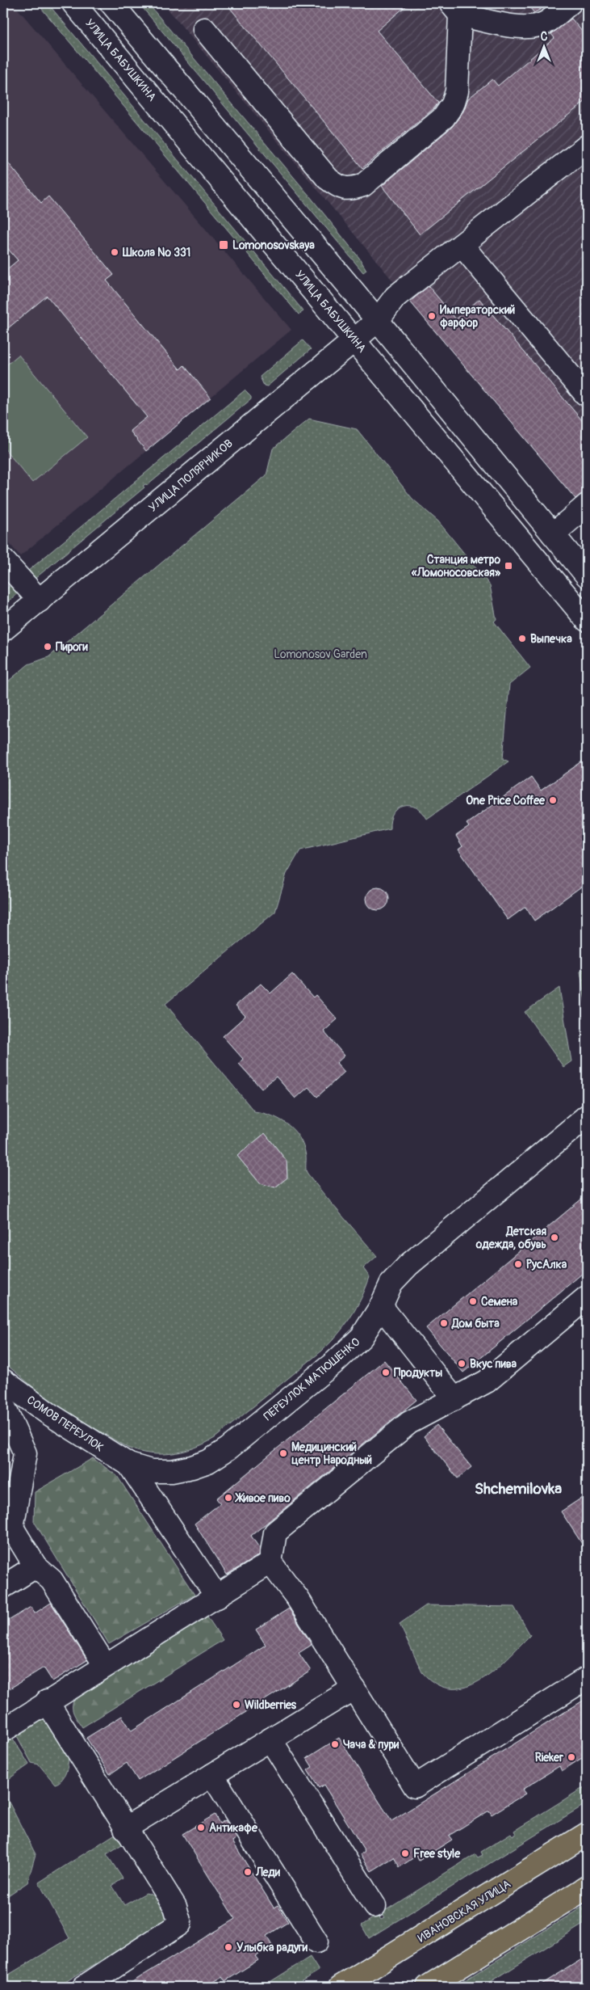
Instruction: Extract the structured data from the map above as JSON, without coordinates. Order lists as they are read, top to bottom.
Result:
{
  "streets": {
    "main road": ["ИВАНОВСКАЯ УЛИЦА"],
    "street": [
      "УЛИЦА БАБУШКИНА",
      "УЛИЦА ПОЛЯРНИКОВ",
      "ПЕРЕУЛОК МАТЮШЕНКО",
      "СОМОВ ПЕРЕУЛОК"
    ]
  },
  "crossings": [
    ["УЛИЦА БАБУШКИНА", "УЛИЦА ПОЛЯРНИКОВ"],
    ["ПЕРЕУЛОК МАТЮШЕНКО", "СОМОВ ПЕРЕУЛОК"]
  ],
  "districts": ["Shchemilovka"],
  "parks": ["Lomonosov Garden"],
  "places": {
    "transit": ["Lomonosovskaya", "Станция метро «Ломоносовская»"],
    "other": [
      "Школа № 331",
      "Императорский фарфор",
      "Выпечка",
      "Пироги",
      "One Price Coffee",
      "Детская одежда, обувь",
      "РусАлка",
      "Семена",
      "Дом быта",
      "Вкус пива",
      "Продукты",
      "Медицинский центр Народный",
      "Живое пиво",
      "Wildberries",
      "Чача & пури",
      "Rieker",
      "Антикафе",
      "Free style",
      "Леди",
      "Улыбка радуги"
    ]
  },
  "north": "top"
}
